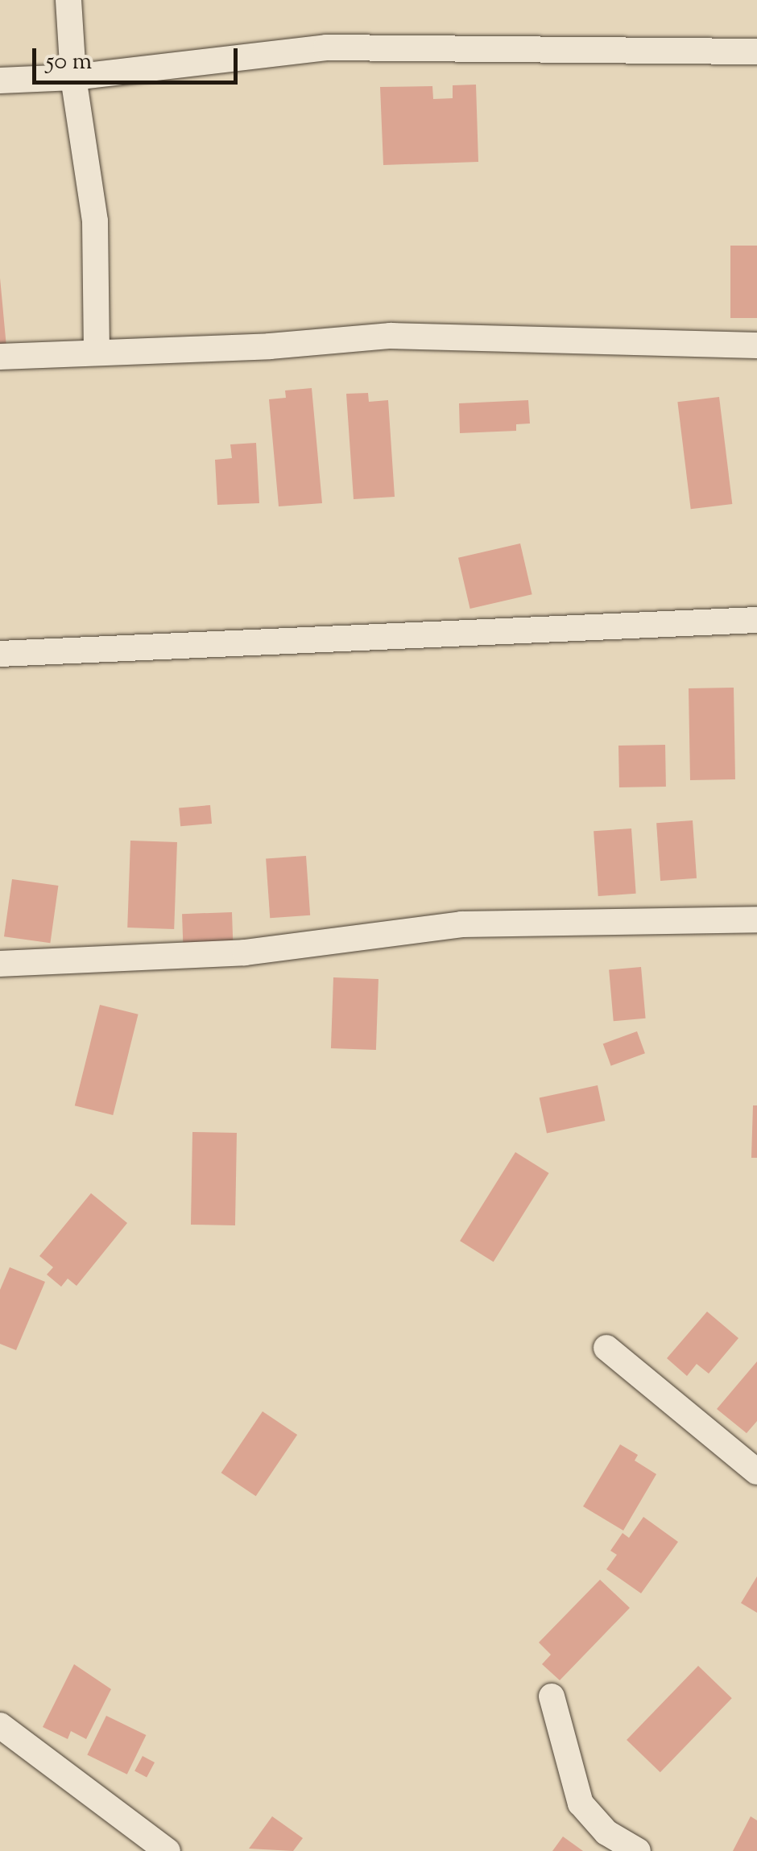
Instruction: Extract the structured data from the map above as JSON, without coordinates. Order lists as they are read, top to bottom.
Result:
{
  "scale_bar": "50 m"
}
